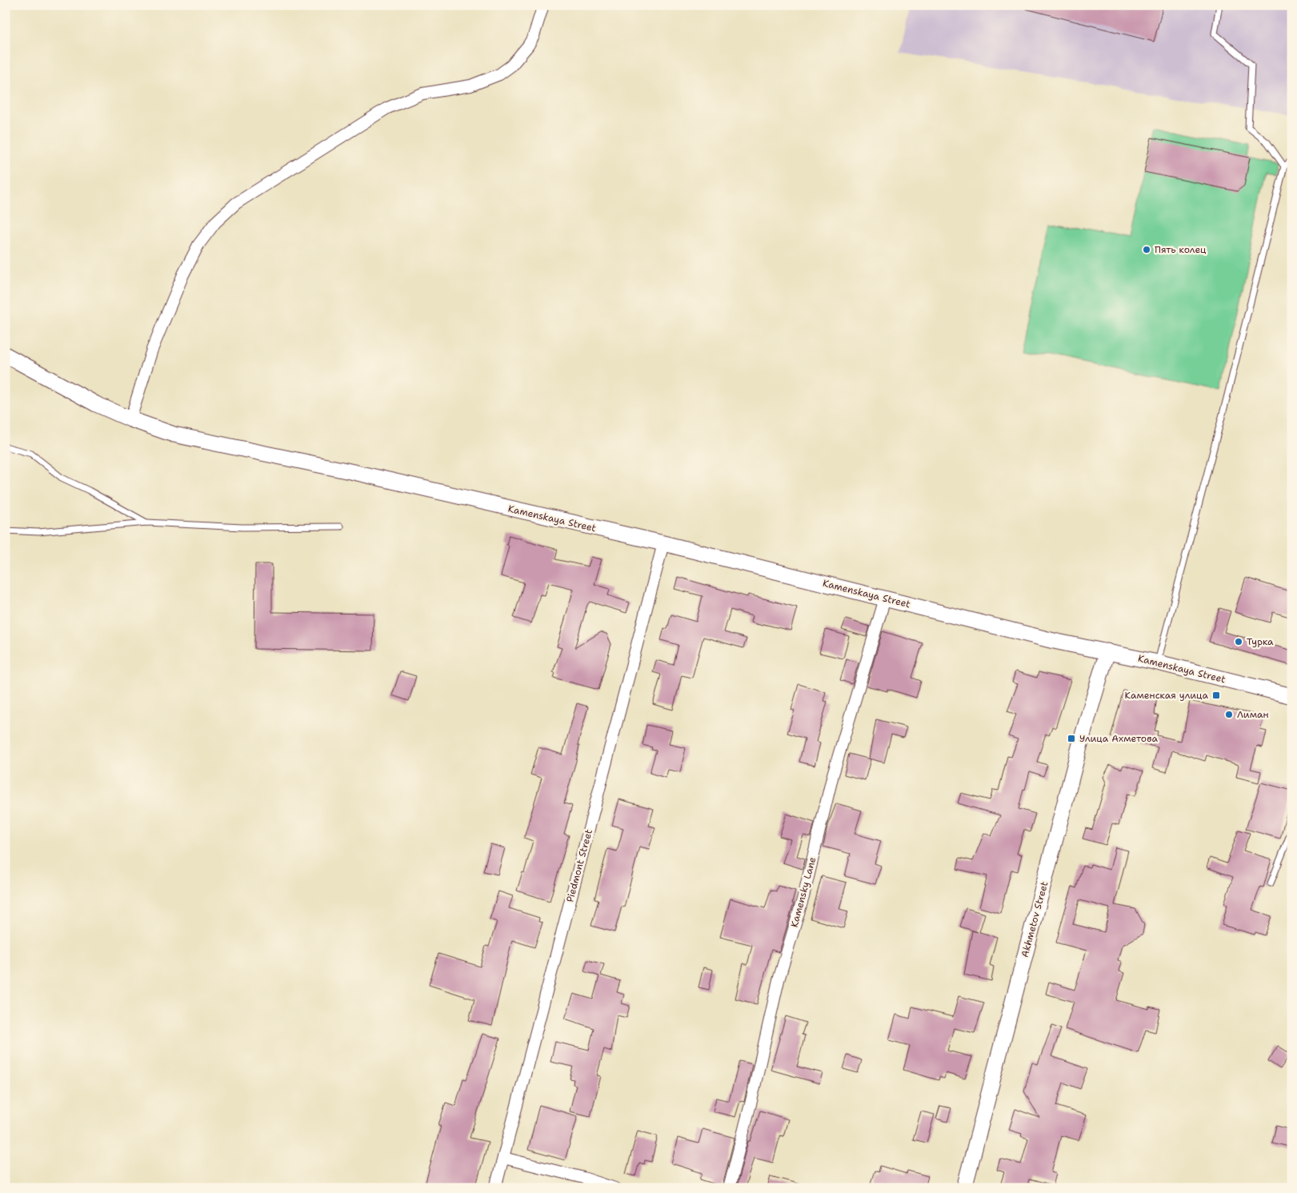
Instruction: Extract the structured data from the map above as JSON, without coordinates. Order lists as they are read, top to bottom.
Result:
{
  "streets": {
    "street": [
      "Kamenskaya Street",
      "Piedmont Street",
      "Kamensky Lane",
      "Akhmetov Street"
    ]
  },
  "crossings": [
    ["Kamenskaya Street", "Piedmont Street"],
    ["Kamenskaya Street", "Kamensky Lane"],
    ["Kamenskaya Street", "Akhmetov Street"]
  ],
  "places": {
    "other": ["Пять колец", "Турка", "Лиман"],
    "transit": ["Каменская улица", "Улица Ахметова"]
  }
}
